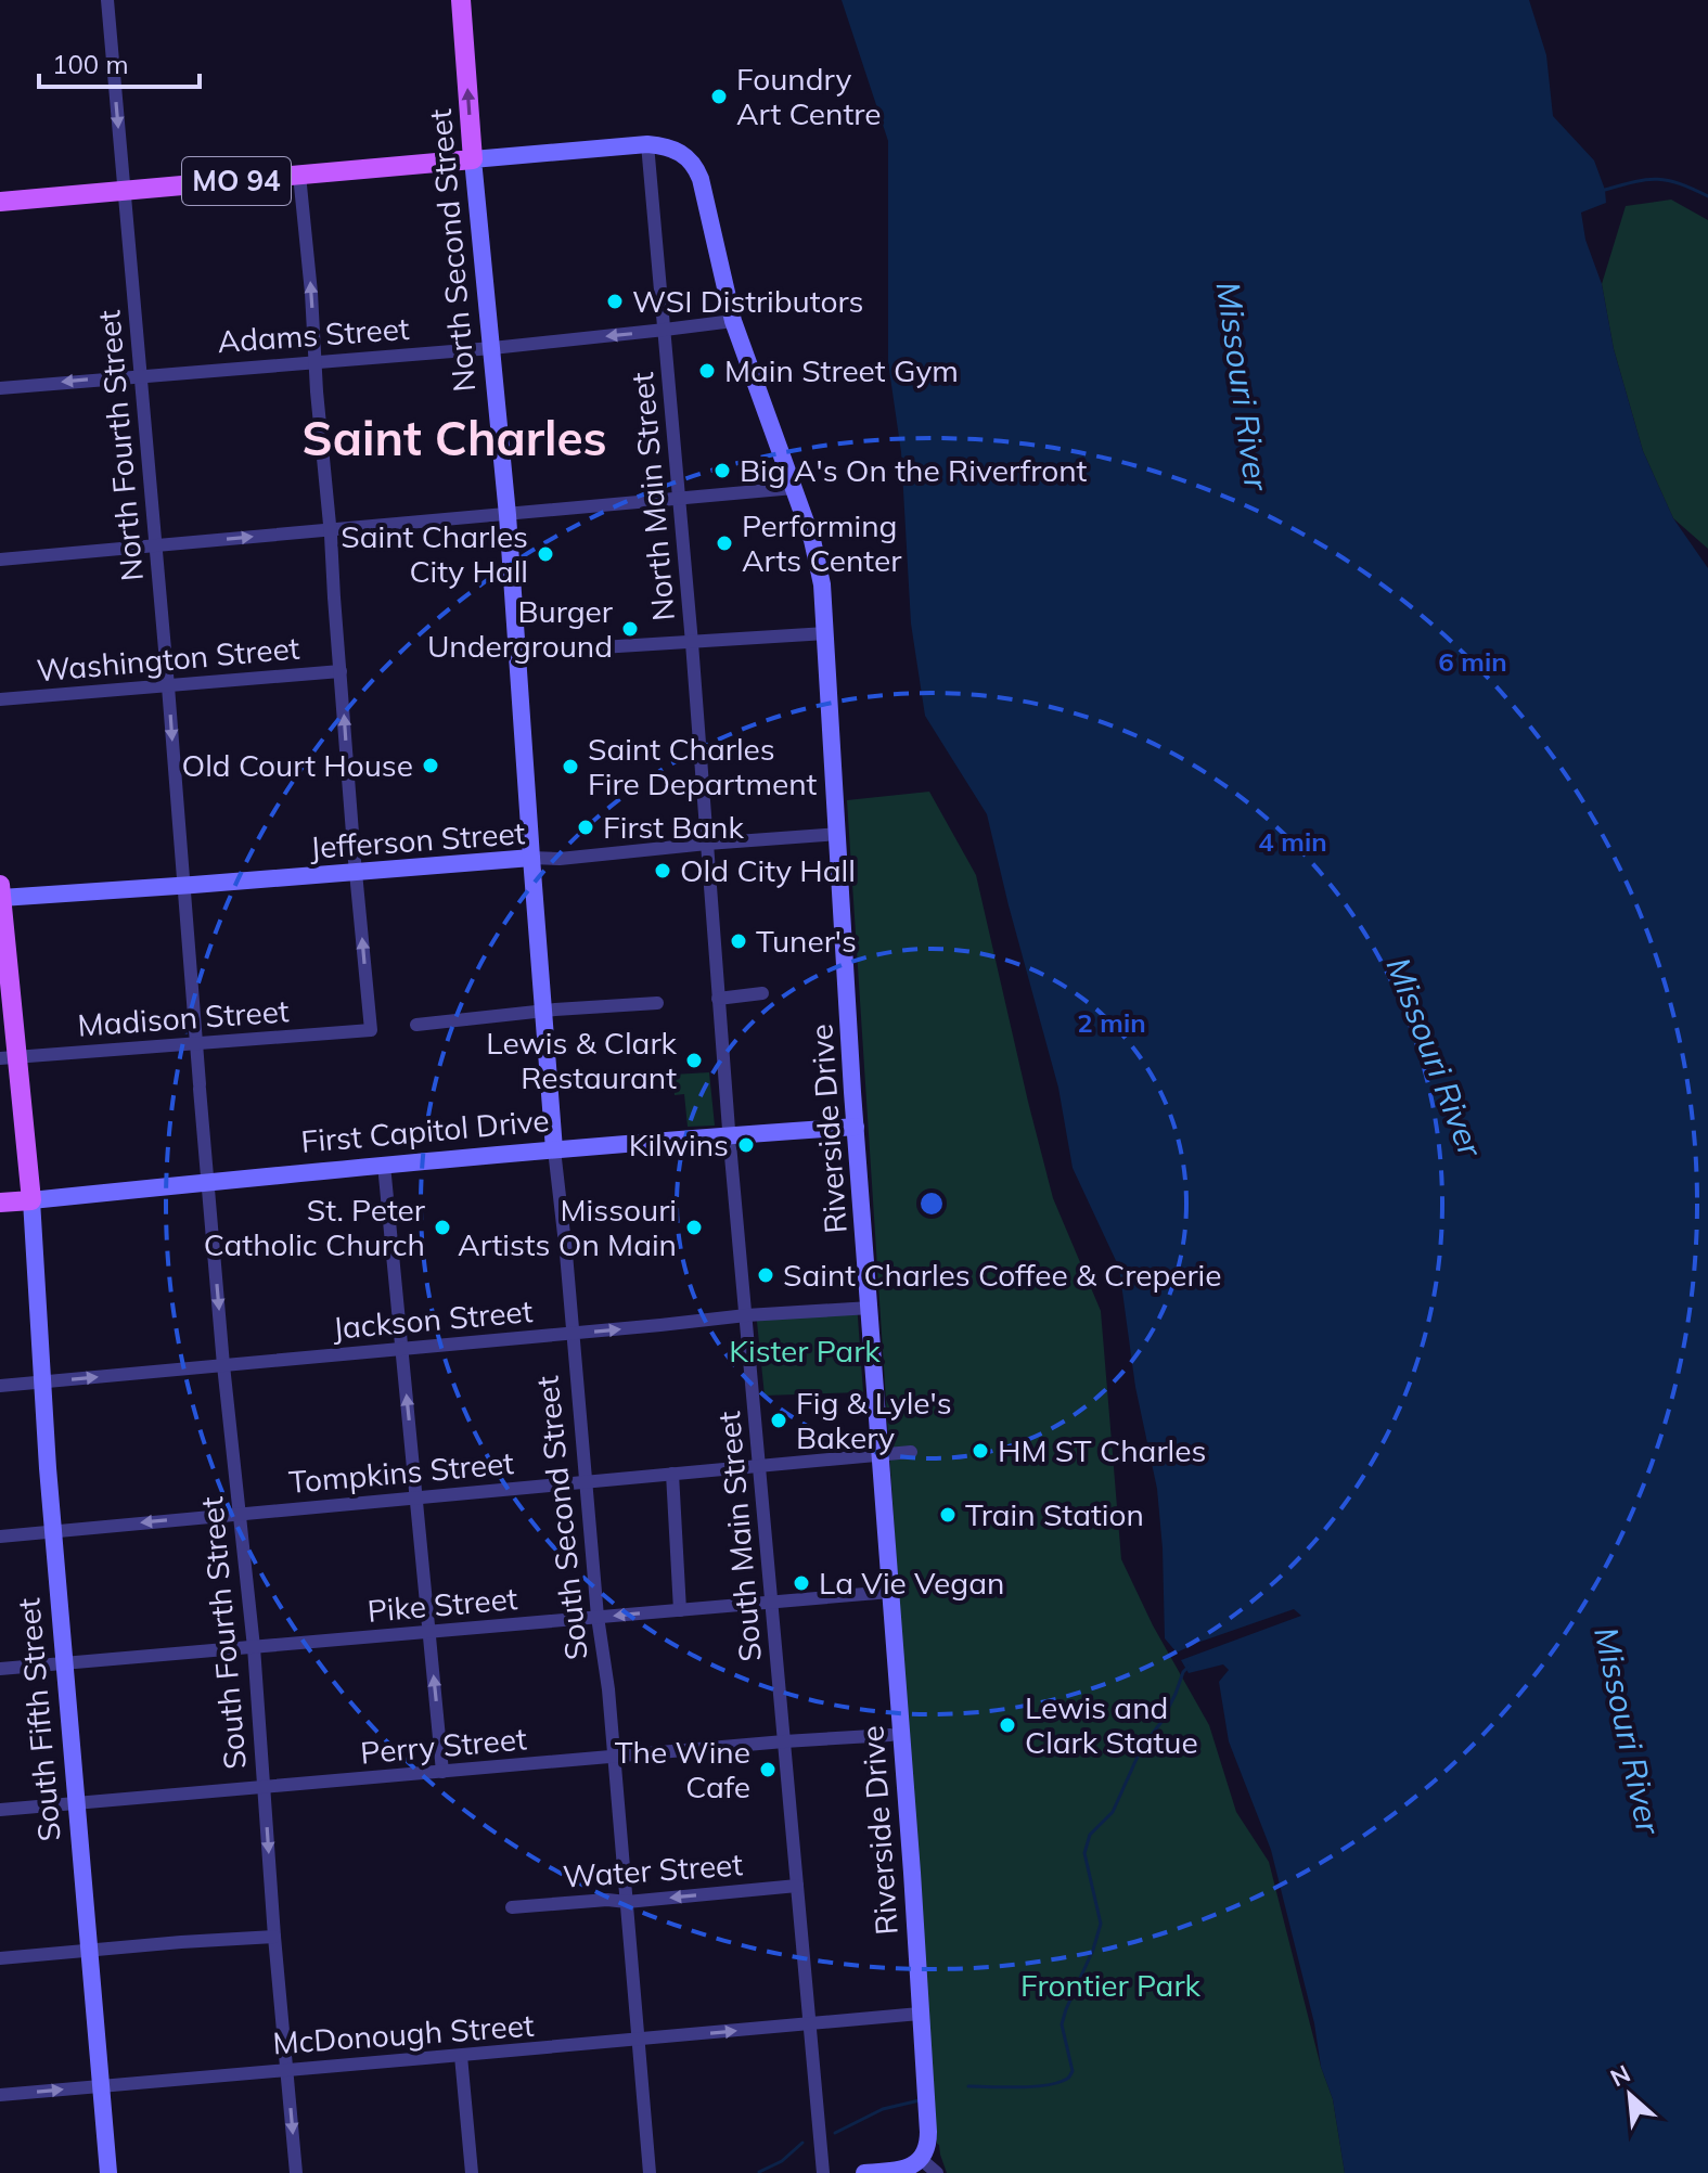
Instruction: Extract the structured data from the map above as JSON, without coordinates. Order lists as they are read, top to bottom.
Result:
{
  "streets": {
    "main road": [
      "MO 94",
      "North Second Street",
      "First Capitol Drive",
      "South Fifth Street"
    ],
    "street": [
      "Adams Street",
      "North Fourth Street",
      "North Main Street",
      "Washington Street",
      "Jefferson Street",
      "Madison Street",
      "Riverside Drive",
      "Jackson Street",
      "Tompkins Street",
      "South Second Street",
      "South Main Street",
      "Pike Street",
      "South Fourth Street",
      "Perry Street",
      "Water Street",
      "McDonough Street"
    ]
  },
  "crossings": [
    ["MO 94", "North Second Street"],
    ["MO 94", "North Fourth Street"],
    ["North Second Street", "Adams Street"],
    ["North Second Street", "Jefferson Street"],
    ["North Second Street", "South Second Street"],
    ["Adams Street", "North Fourth Street"],
    ["Adams Street", "North Main Street"],
    ["Adams Street", "Riverside Drive"],
    ["North Fourth Street", "Washington Street"],
    ["North Fourth Street", "Jefferson Street"],
    ["North Fourth Street", "South Fourth Street"],
    ["North Main Street", "Jefferson Street"],
    ["North Main Street", "Riverside Drive"],
    ["North Main Street", "South Main Street"],
    ["Jefferson Street", "Madison Street"],
    ["Jefferson Street", "Riverside Drive"],
    ["Jefferson Street", "South Second Street"],
    ["Jefferson Street", "South Main Street"],
    ["Jefferson Street", "South Fourth Street"],
    ["Jefferson Street", "South Fifth Street"],
    ["Madison Street", "South Fourth Street"],
    ["Madison Street", "South Fifth Street"],
    ["Riverside Drive", "First Capitol Drive"],
    ["Riverside Drive", "Jackson Street"],
    ["Riverside Drive", "Tompkins Street"],
    ["Riverside Drive", "Pike Street"],
    ["Riverside Drive", "McDonough Street"],
    ["First Capitol Drive", "South Second Street"],
    ["First Capitol Drive", "South Main Street"],
    ["First Capitol Drive", "South Fourth Street"],
    ["First Capitol Drive", "South Fifth Street"],
    ["Jackson Street", "South Second Street"],
    ["Jackson Street", "South Main Street"],
    ["Jackson Street", "South Fourth Street"],
    ["Jackson Street", "South Fifth Street"],
    ["Tompkins Street", "South Second Street"],
    ["Tompkins Street", "South Main Street"],
    ["Tompkins Street", "South Fourth Street"],
    ["Tompkins Street", "South Fifth Street"],
    ["South Second Street", "Pike Street"],
    ["South Second Street", "Perry Street"],
    ["South Second Street", "Water Street"],
    ["South Second Street", "McDonough Street"],
    ["South Main Street", "Pike Street"],
    ["South Main Street", "Perry Street"],
    ["South Main Street", "Water Street"],
    ["South Main Street", "McDonough Street"],
    ["Pike Street", "South Fourth Street"],
    ["Pike Street", "South Fifth Street"],
    ["South Fourth Street", "Perry Street"],
    ["South Fourth Street", "McDonough Street"],
    ["South Fifth Street", "Perry Street"],
    ["South Fifth Street", "McDonough Street"]
  ],
  "one_way": [
    "Adams Street",
    "North Fourth Street",
    "Jackson Street",
    "Water Street"
  ],
  "districts": ["Saint Charles"],
  "water": ["Missouri River"],
  "parks": ["Kister Park", "Frontier Park"],
  "places": [
    "Foundry Art Centre",
    "WSI Distributors",
    "Main Street Gym",
    "Big A's On the Riverfront",
    "Performing Arts Center",
    "Saint Charles City Hall",
    "Burger Underground",
    "Old Court House",
    "Saint Charles Fire Department",
    "First Bank",
    "Old City Hall",
    "Tuner's",
    "Lewis & Clark Restaurant",
    "Kilwins",
    "St. Peter Catholic Church",
    "Missouri Artists On Main",
    "Saint Charles Coffee & Creperie",
    "Fig & Lyle's Bakery",
    "HM ST Charles",
    "Train Station",
    "La Vie Vegan",
    "Lewis and Clark Statue",
    "The Wine Cafe"
  ],
  "scale_bar": "100 m",
  "north": "top left",
  "rings": ["6 min", "4 min", "2 min"]
}
